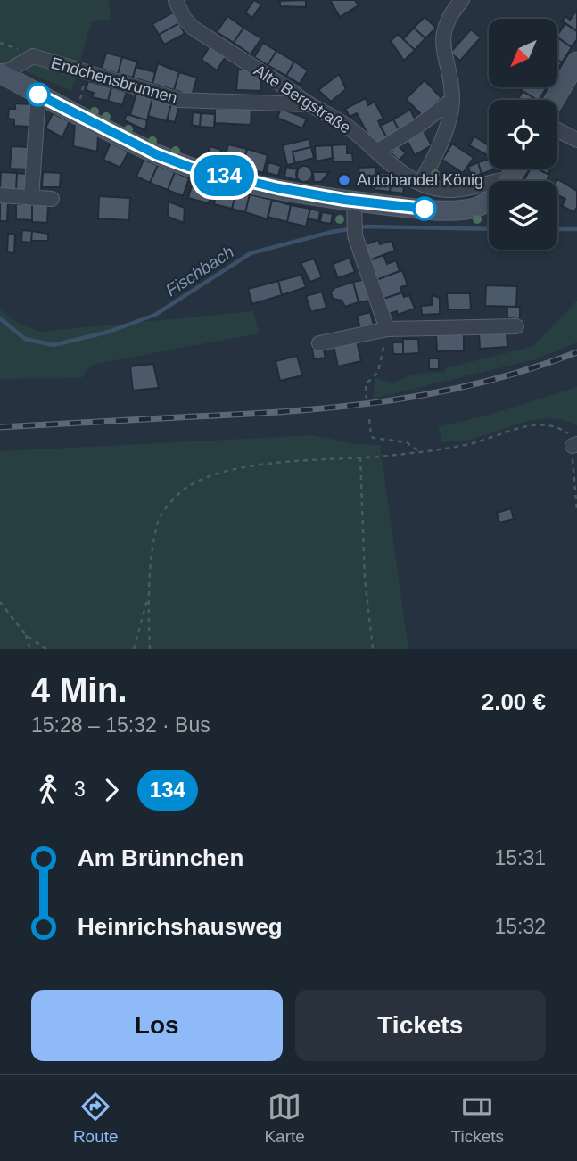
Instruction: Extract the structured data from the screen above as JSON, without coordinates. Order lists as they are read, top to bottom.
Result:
{
  "streets": {
    "street": ["Endchensbrunnen", "Alte Bergstraße"]
  },
  "crossings": [
    ["Endchensbrunnen", "Alte Bergstraße"]
  ],
  "water": ["Fischbach"],
  "places": ["Autohandel König"],
  "lines": ["bus line 134"],
  "north": "bottom left",
  "page": {
    "on_map": "134",
    "heading": ["4 Min.", "15:28 – 15:32 · Bus", "2.00 €"],
    "legs": ["3", "134"],
    "list": [
      {
        "name": "Am Brünnchen",
        "value": "15:31"
      },
      {
        "name": "Heinrichshausweg",
        "value": "15:32"
      }
    ],
    "buttons": ["Los", "Tickets"],
    "tabs": ["Route", "Karte", "Tickets"]
  }
}
